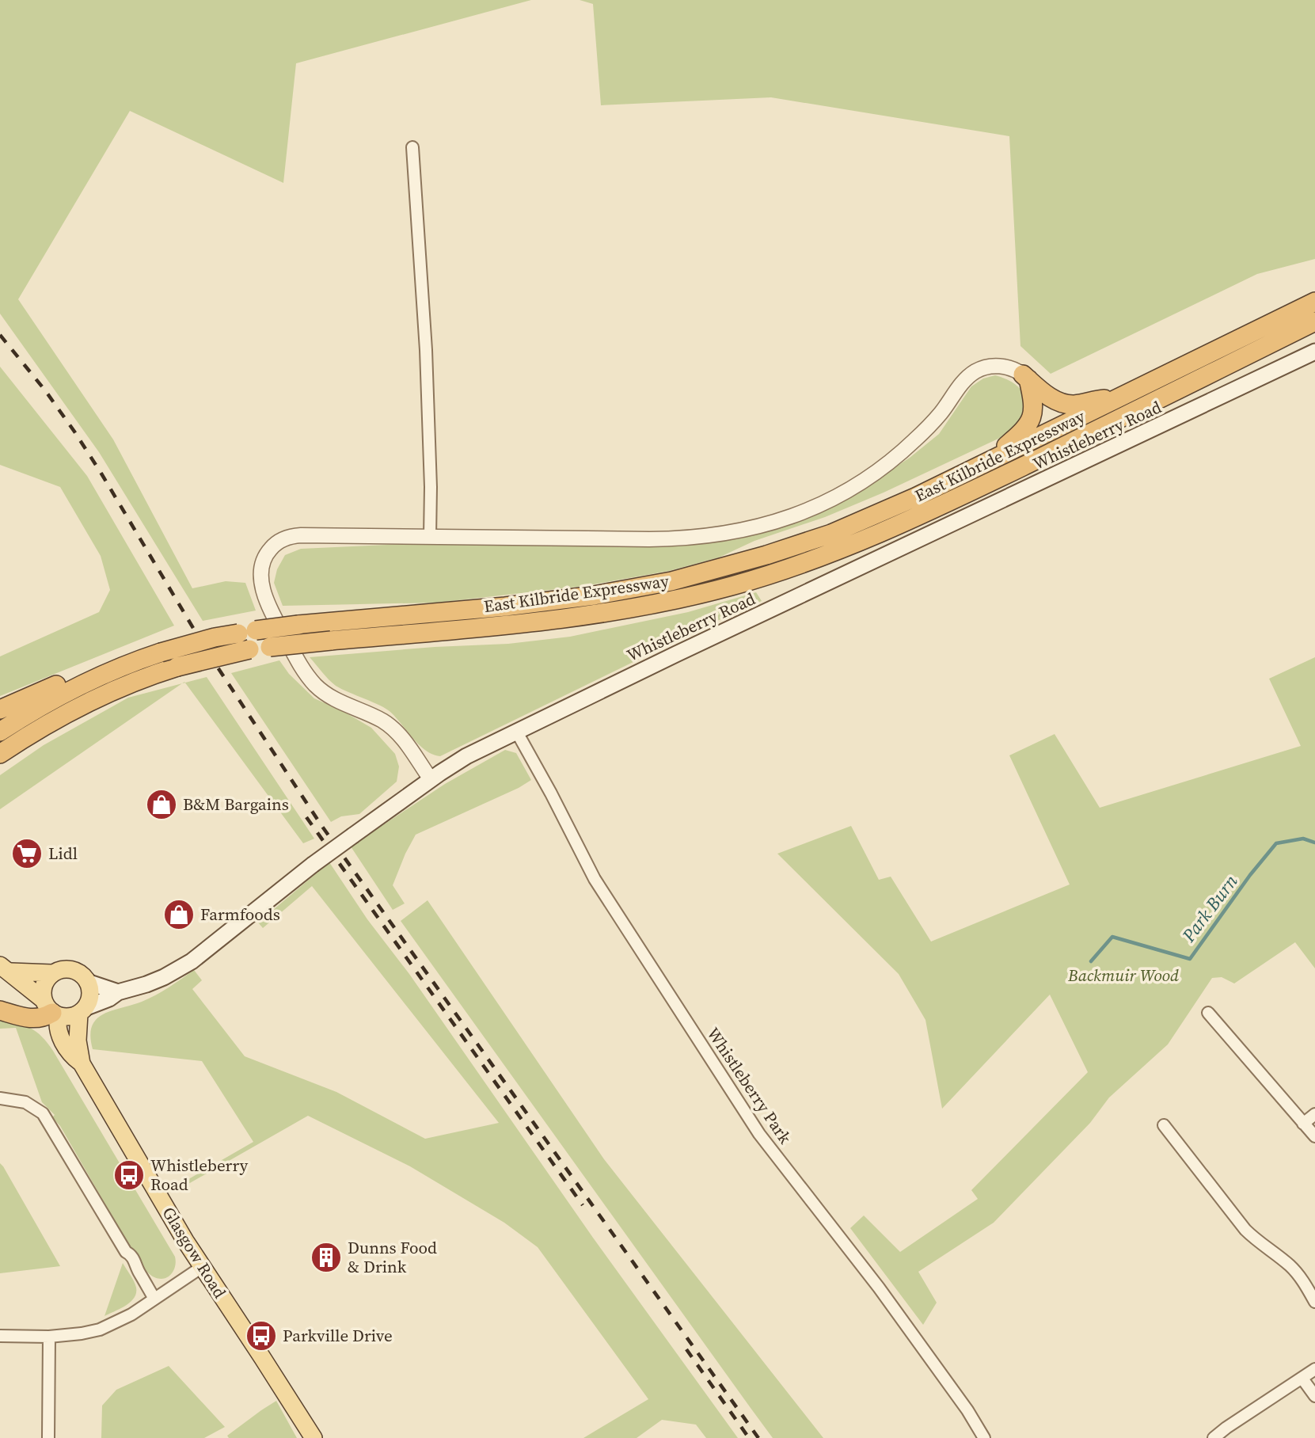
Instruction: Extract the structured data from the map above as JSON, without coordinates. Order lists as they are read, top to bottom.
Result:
{
  "streets": {
    "highway": ["East Kilbride Expressway"],
    "main road": ["Whistleberry Road", "Glasgow Road"],
    "street": ["Whistleberry Park"]
  },
  "crossings": [
    ["Whistleberry Road", "Whistleberry Park"],
    ["Whistleberry Road", "Glasgow Road"]
  ],
  "water": ["Park Burn"],
  "parks": ["Backmuir Wood"],
  "places": {
    "shop": ["B&M Bargains", "Farmfoods"],
    "supermarket": ["Lidl"],
    "bus stop": ["Whistleberry Road", "Parkville Drive"],
    "building": ["Dunns Food & Drink"]
  }
}
